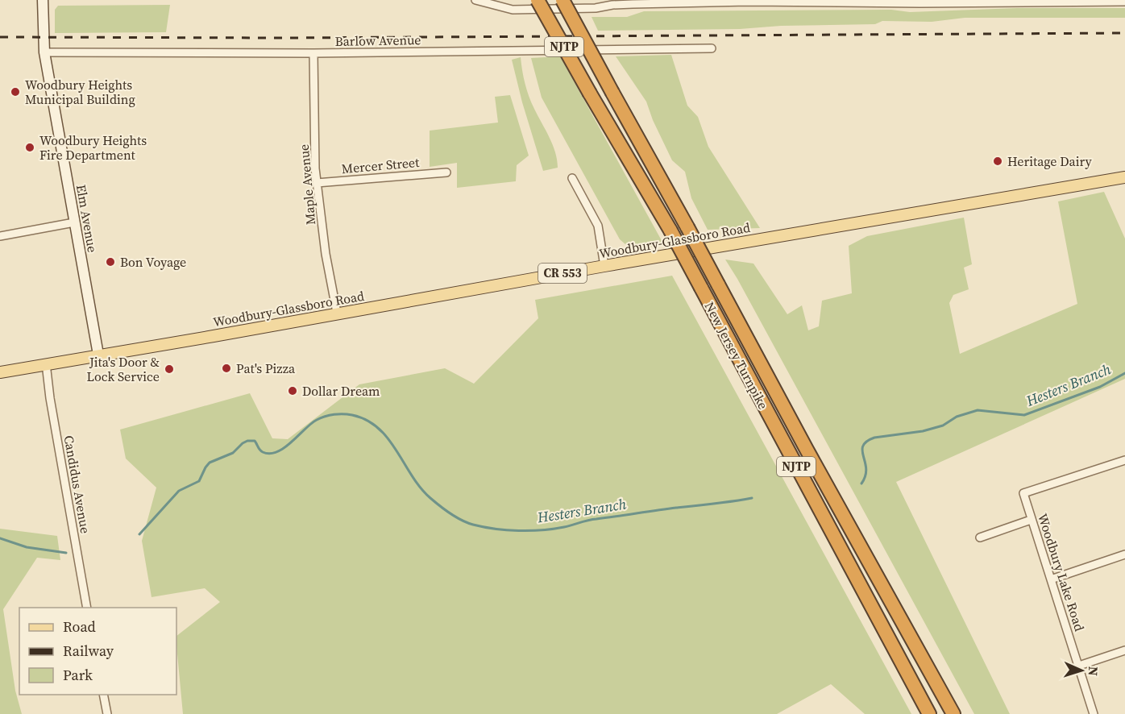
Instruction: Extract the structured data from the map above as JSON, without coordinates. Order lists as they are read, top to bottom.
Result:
{
  "streets": {
    "highway": ["NJTP", "New Jersey Turnpike"],
    "main road": ["Elm Avenue", "Woodbury-Glassboro Road", "CR 553"],
    "street": [
      "Barlow Avenue",
      "Mercer Street",
      "Maple Avenue",
      "Candidus Avenue",
      "Woodbury Lake Road"
    ]
  },
  "crossings": [
    ["Barlow Avenue", "Maple Avenue"],
    ["Barlow Avenue", "Elm Avenue"],
    ["Mercer Street", "Maple Avenue"],
    ["Maple Avenue", "Woodbury-Glassboro Road"],
    ["Elm Avenue", "Woodbury-Glassboro Road"],
    ["Woodbury-Glassboro Road", "Candidus Avenue"]
  ],
  "water": ["Hesters Branch"],
  "places": [
    "Woodbury Heights Municipal Building",
    "Woodbury Heights Fire Department",
    "Heritage Dairy",
    "Bon Voyage",
    "Pat's Pizza",
    "Jita's Door & Lock Service",
    "Dollar Dream"
  ],
  "legend": ["Road", "Railway", "Park"],
  "north": "right"
}
